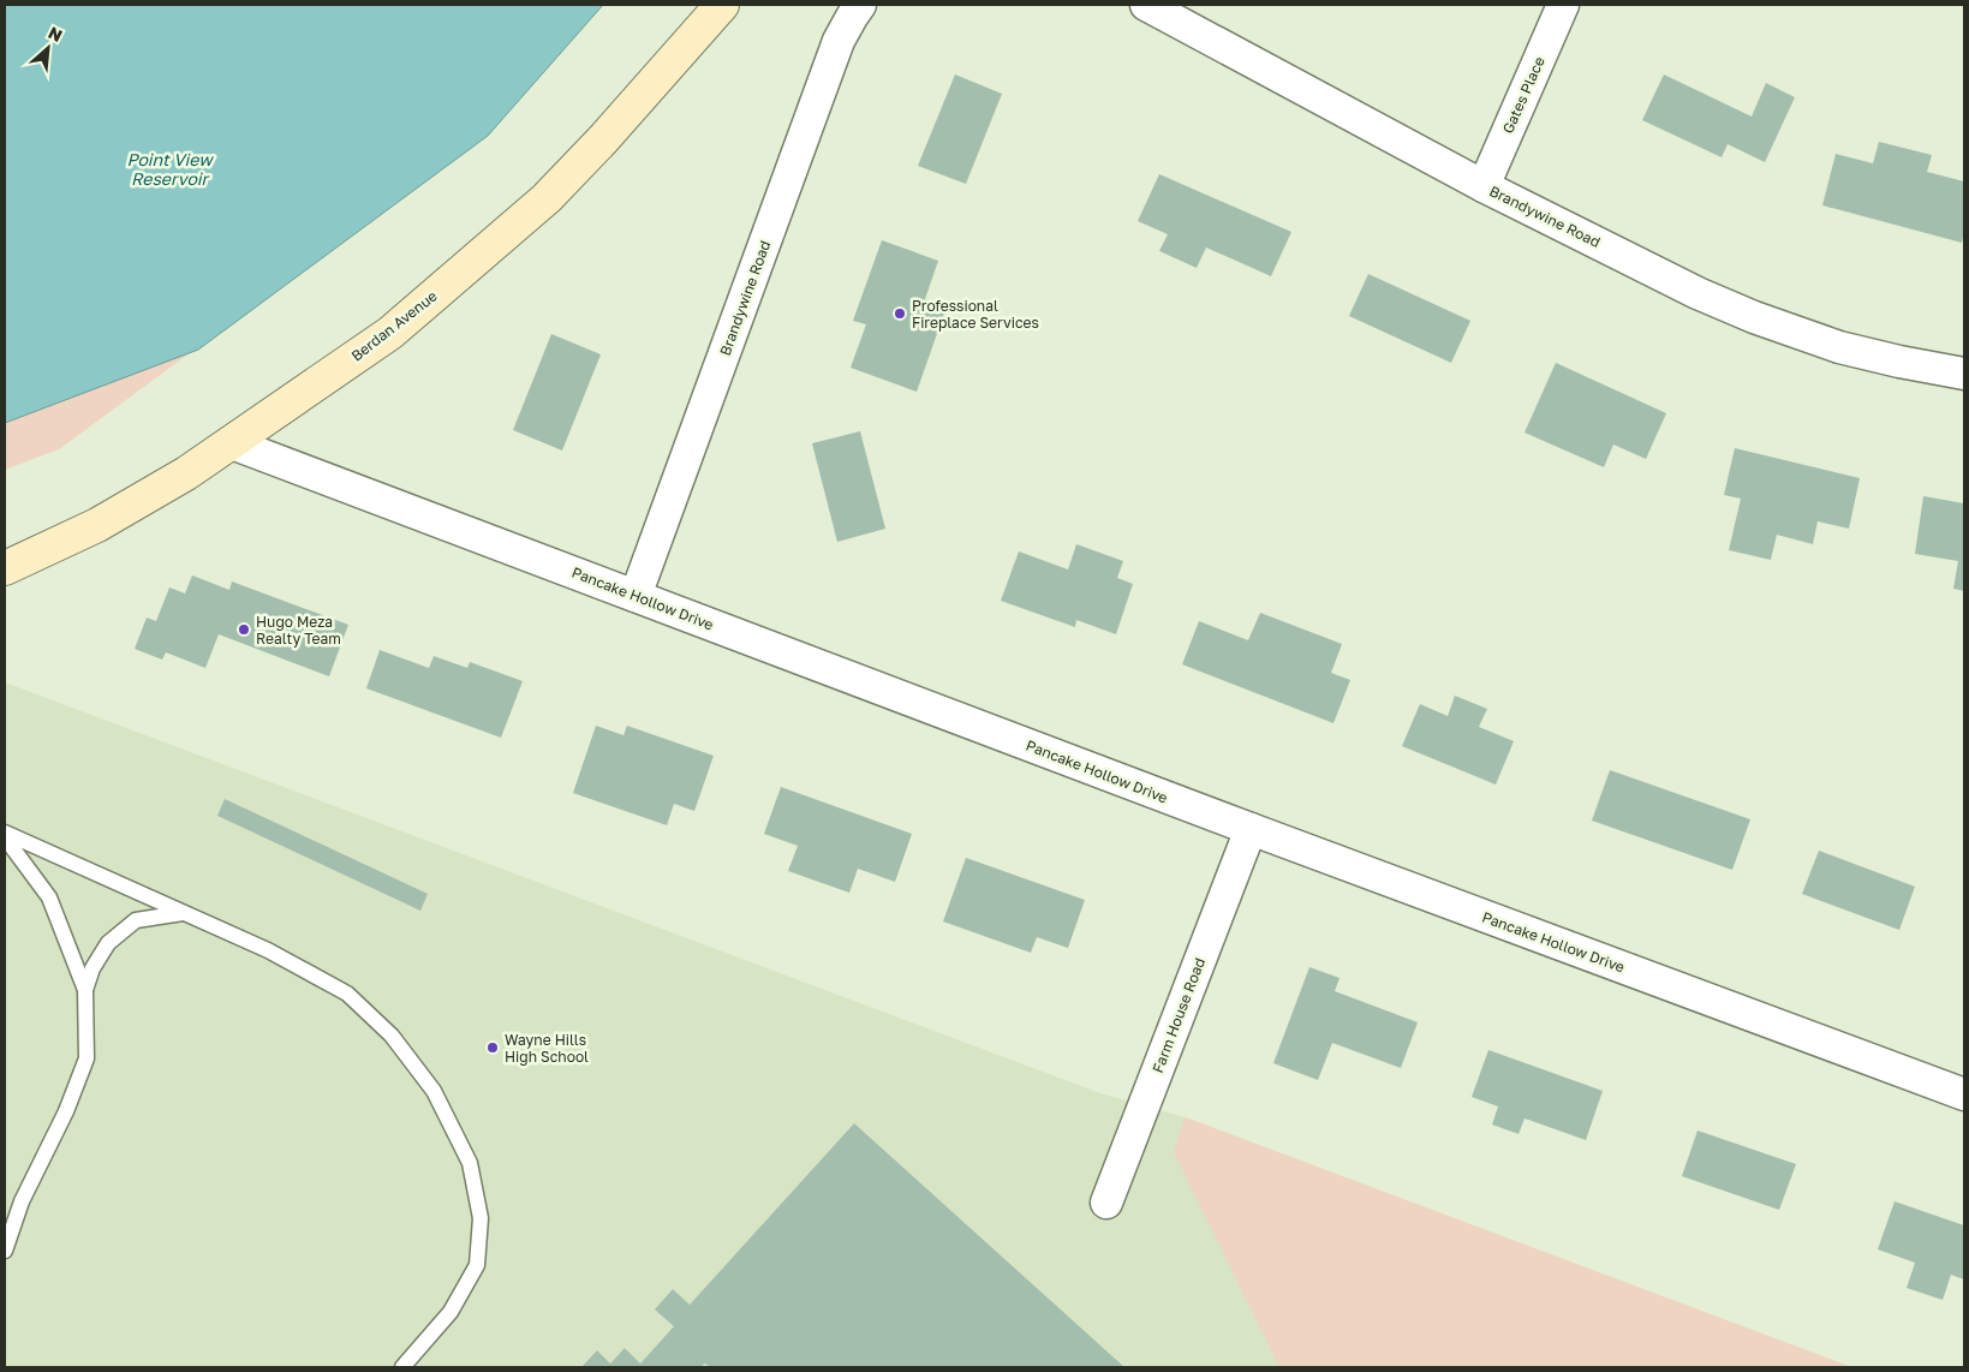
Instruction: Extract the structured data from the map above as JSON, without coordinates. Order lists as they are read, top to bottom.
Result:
{
  "streets": {
    "main road": ["Berdan Avenue"],
    "street": [
      "Gates Place",
      "Brandywine Road",
      "Pancake Hollow Drive",
      "Farm House Road"
    ]
  },
  "crossings": [
    ["Gates Place", "Brandywine Road"],
    ["Brandywine Road", "Pancake Hollow Drive"],
    ["Berdan Avenue", "Pancake Hollow Drive"],
    ["Pancake Hollow Drive", "Farm House Road"]
  ],
  "water": ["Point View Reservoir"],
  "places": ["Professional Fireplace Services", "Hugo Meza Realty Team", "Wayne Hills High School"],
  "north": "top right"
}
